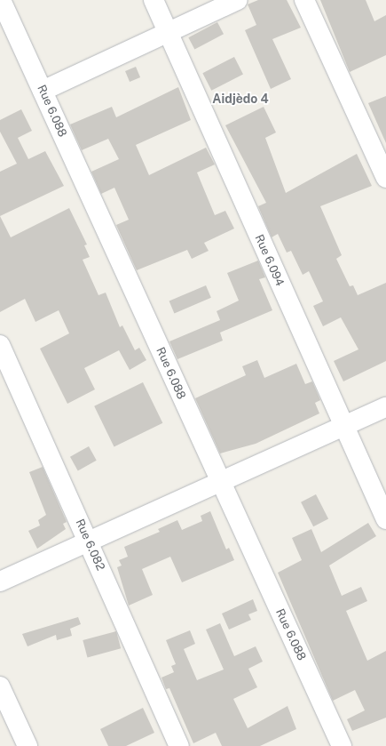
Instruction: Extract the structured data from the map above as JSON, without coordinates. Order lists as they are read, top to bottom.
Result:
{
  "streets": {
    "street": ["Rue 6.088", "Rue 6.094", "Rue 6.082"]
  },
  "districts": ["Aidjèdo 4"]
}
